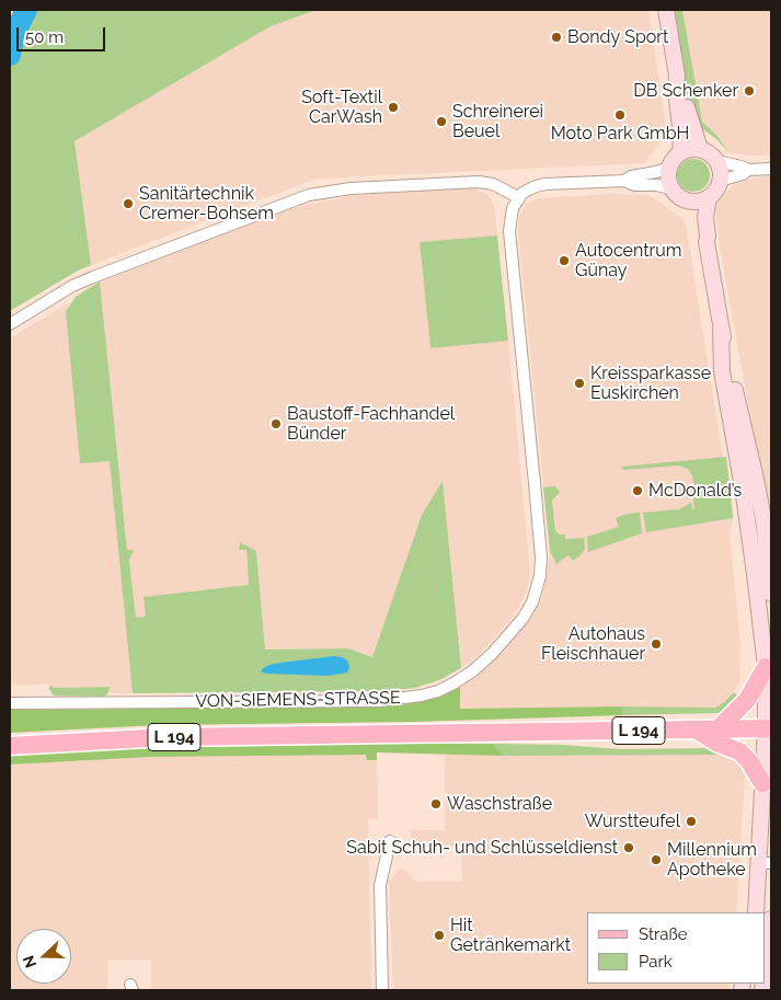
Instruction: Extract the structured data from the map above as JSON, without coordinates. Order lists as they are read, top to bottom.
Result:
{
  "streets": {
    "main road": ["L 194"],
    "street": ["VON-SIEMENS-STRASSE"]
  },
  "places": [
    "Bondy Sport",
    "DB Schenker",
    "Soft-Textil CarWash",
    "Moto Park GmbH",
    "Schreinerei Beuel",
    "Sanitärtechnik Cremer-Bohsem",
    "Autocentrum Günay",
    "Kreissparkasse Euskirchen",
    "Baustoff-Fachhandel Bünder",
    "McDonald’s",
    "Autohaus Fleischhauer",
    "Waschstraße",
    "Wurstteufel",
    "Sabit Schuh- und Schlüsseldienst",
    "Millennium Apotheke",
    "Hit Getränkemarkt"
  ],
  "legend": ["Straße", "Park"],
  "scale_bar": "50 m",
  "north": "left"
}
